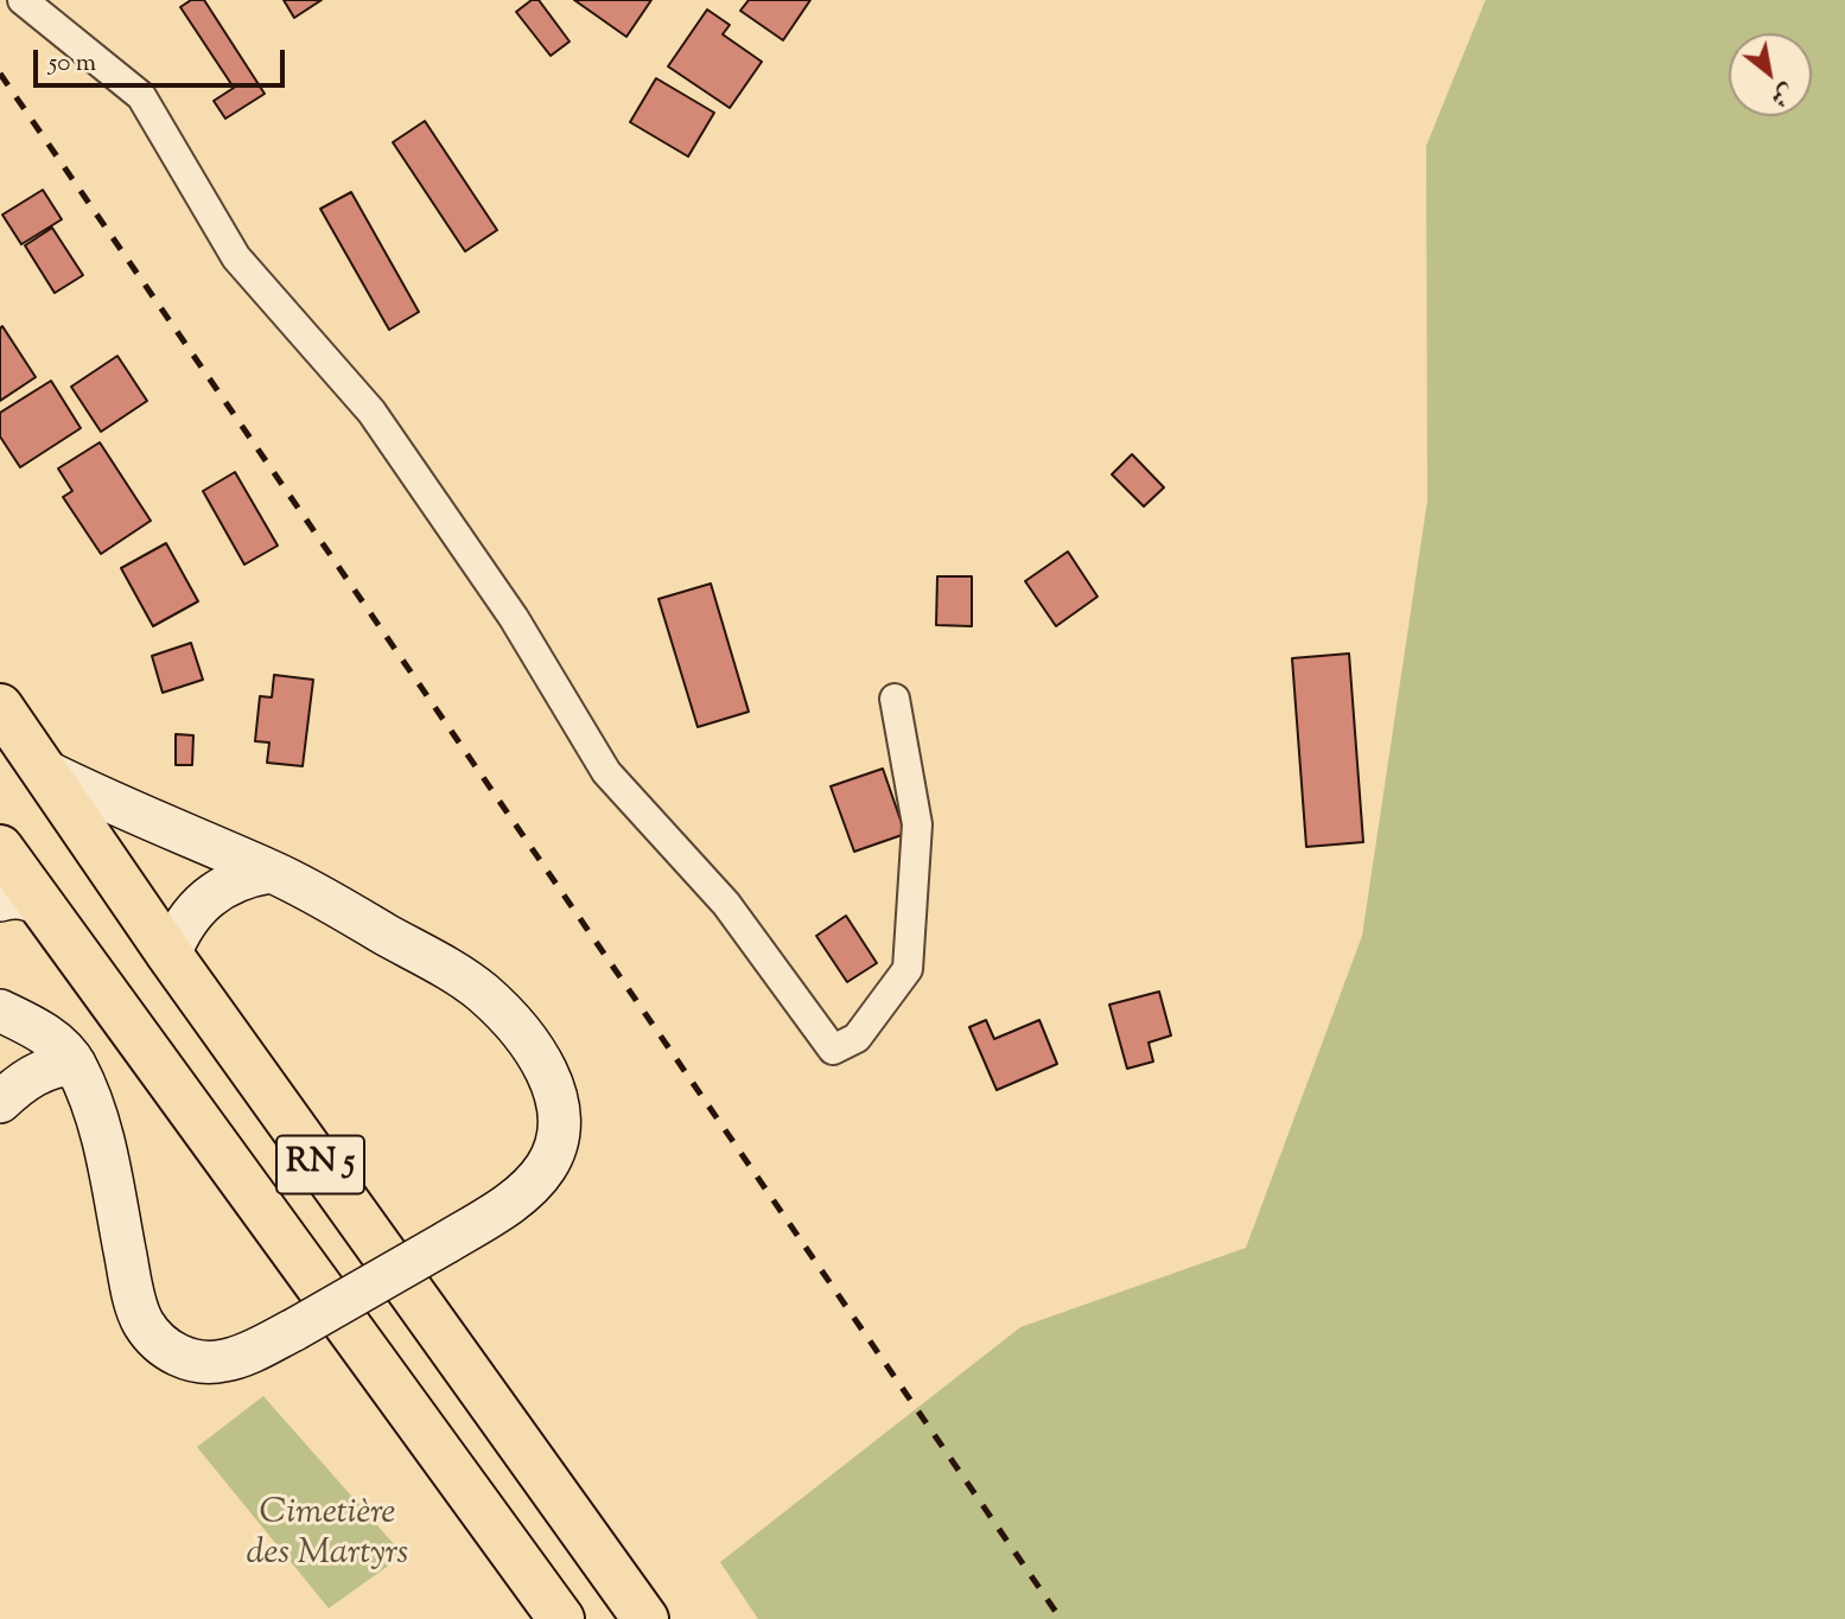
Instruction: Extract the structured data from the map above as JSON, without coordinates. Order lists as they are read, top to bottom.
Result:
{
  "streets": {
    "highway": ["RN 5"]
  },
  "parks": ["Cimetière des Martyrs"],
  "scale_bar": "50 m",
  "north": "bottom right"
}
